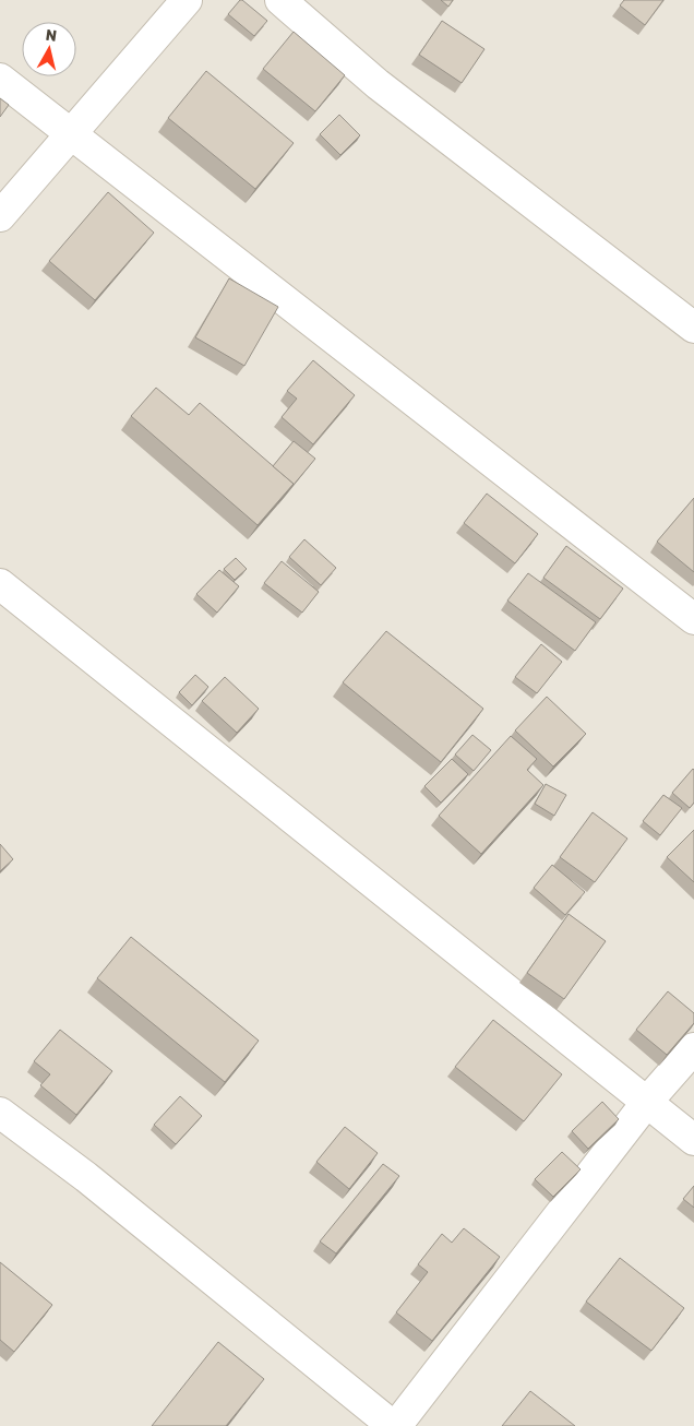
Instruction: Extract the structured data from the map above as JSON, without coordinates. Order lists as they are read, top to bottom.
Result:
{
  "north": "top"
}
